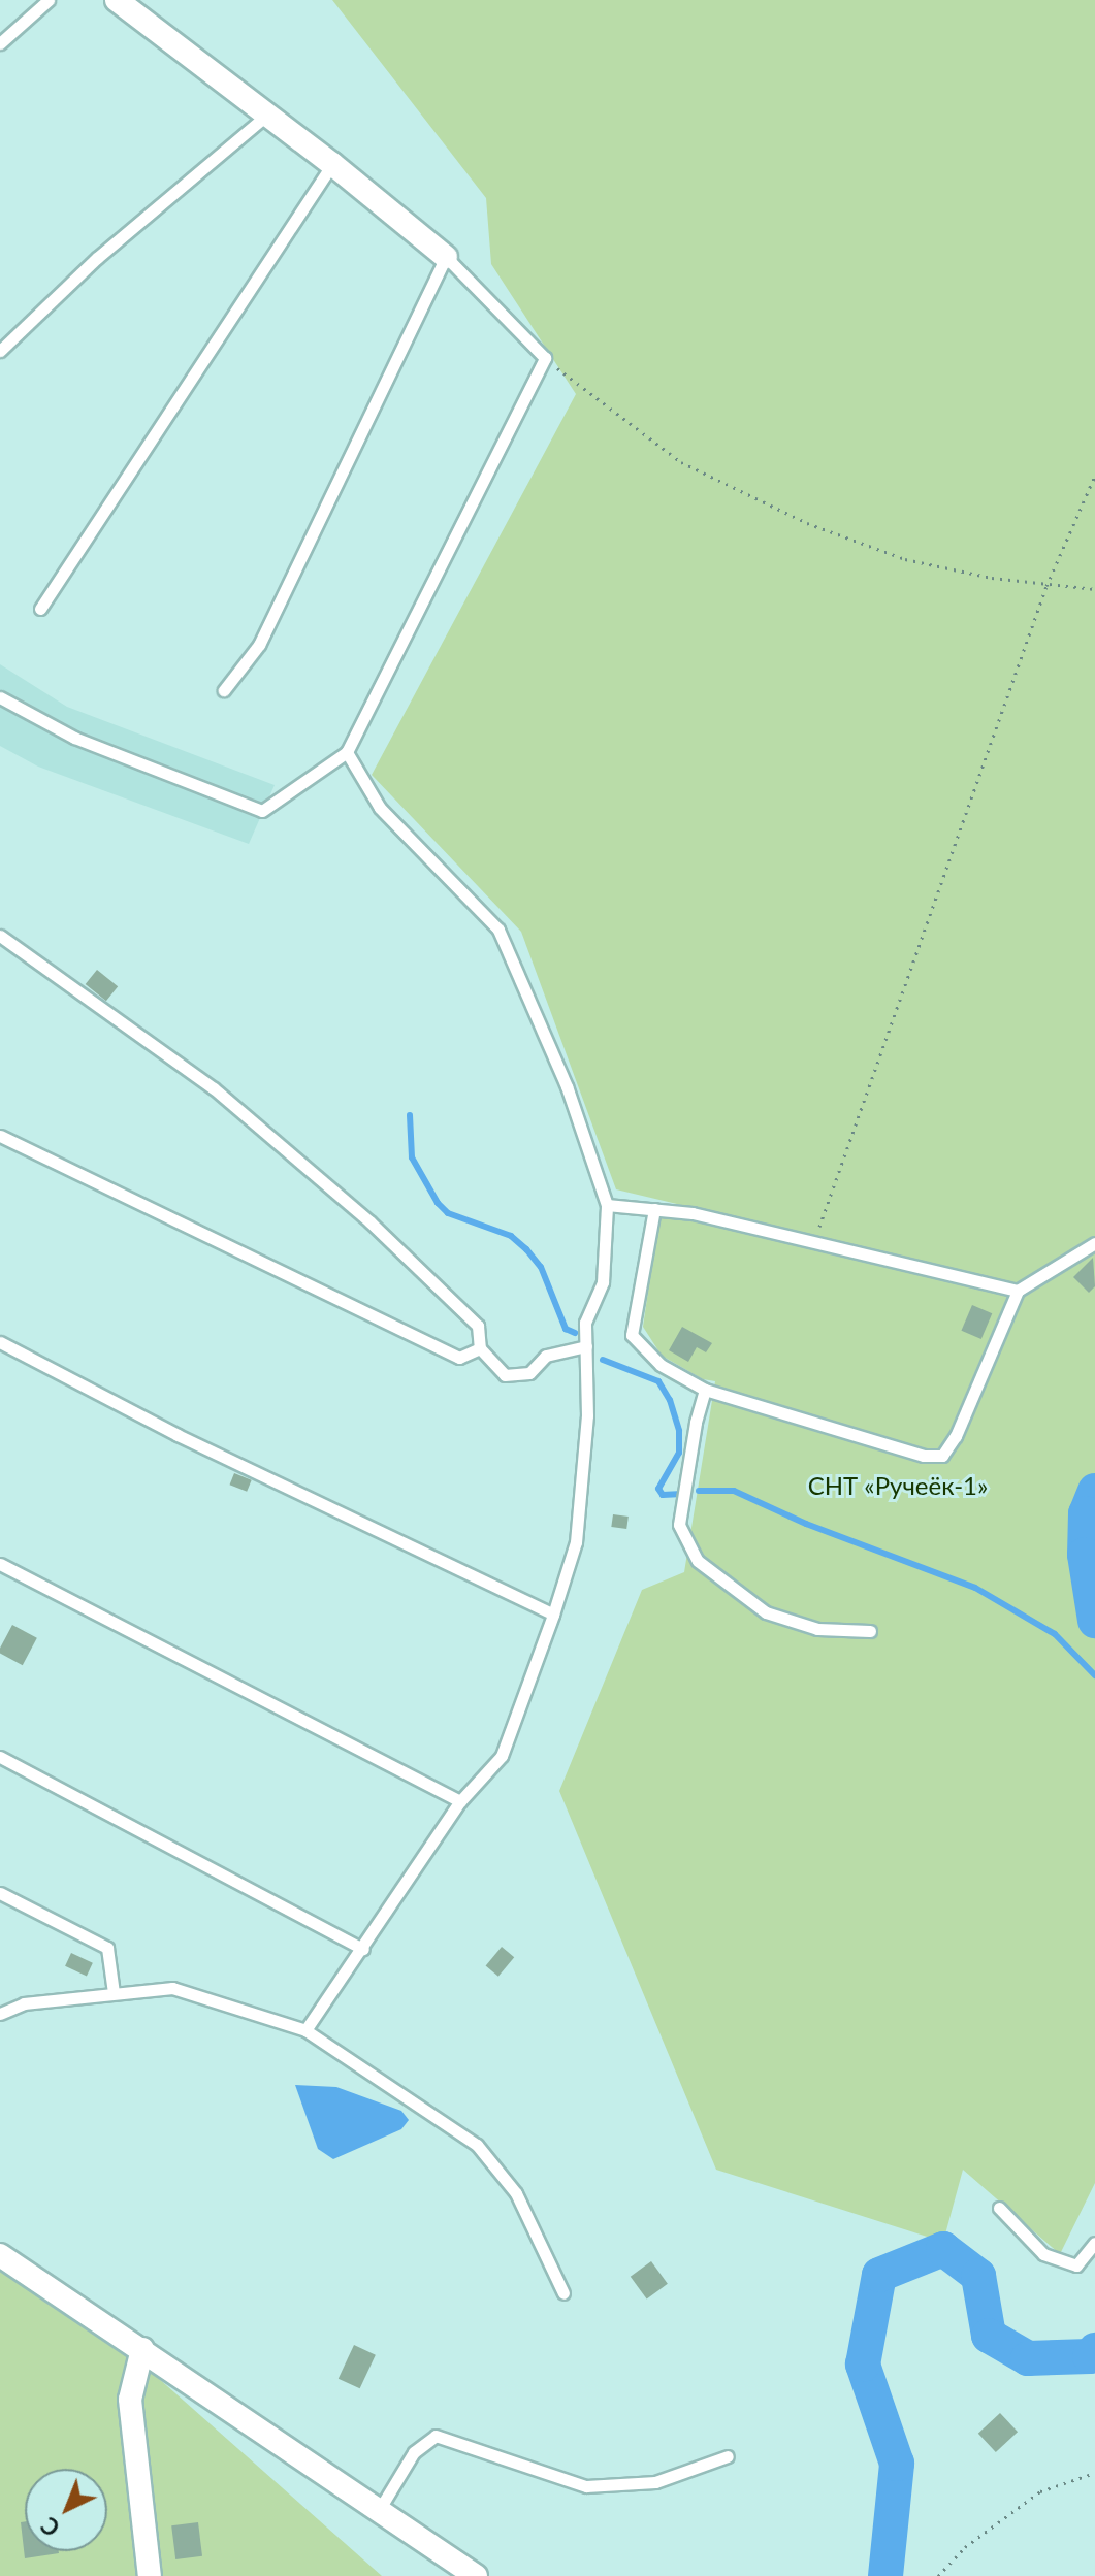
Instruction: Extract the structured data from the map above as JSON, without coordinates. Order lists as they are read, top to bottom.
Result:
{
  "parks": ["СНТ «Ручеёк-1»"],
  "north": "bottom left"
}
